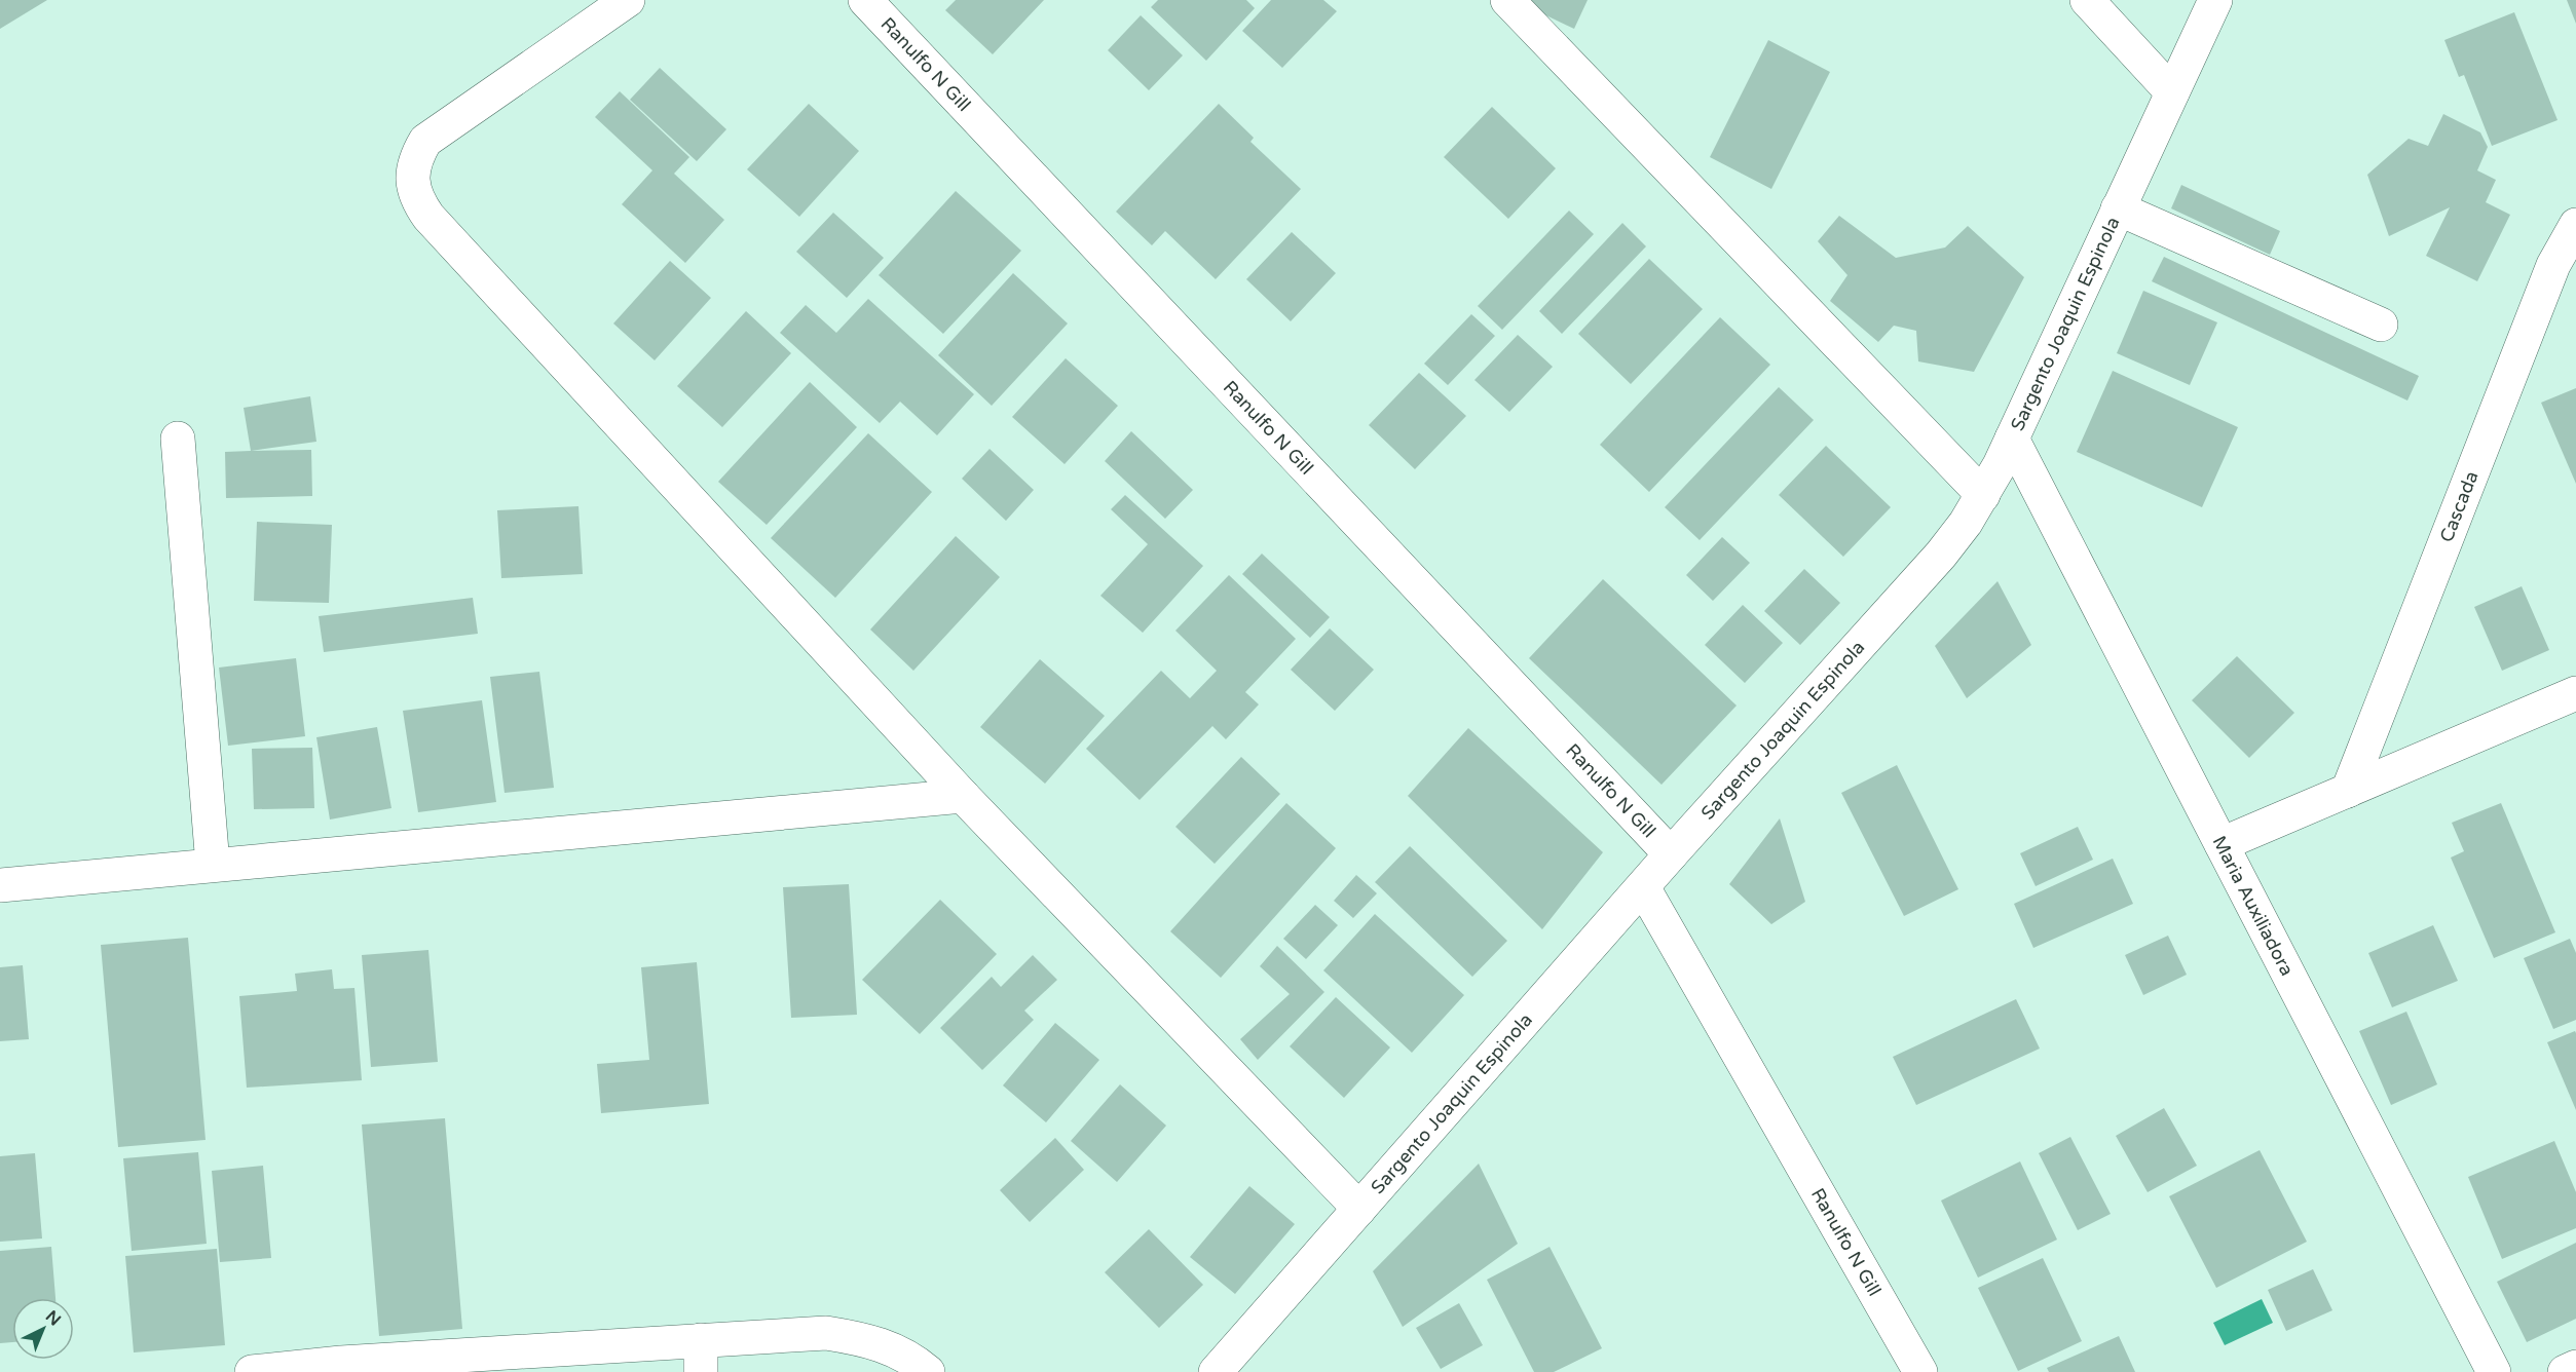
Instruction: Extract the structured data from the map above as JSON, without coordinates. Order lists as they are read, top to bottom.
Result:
{
  "streets": {
    "street": [
      "Ranulfo N Gill",
      "Sargento Joaquin Espinola",
      "Cascada",
      "Maria Auxiliadora"
    ]
  },
  "crossings": [
    ["Ranulfo N Gill", "Sargento Joaquin Espinola"],
    ["Sargento Joaquin Espinola", "Maria Auxiliadora"]
  ],
  "north": "top right"
}
